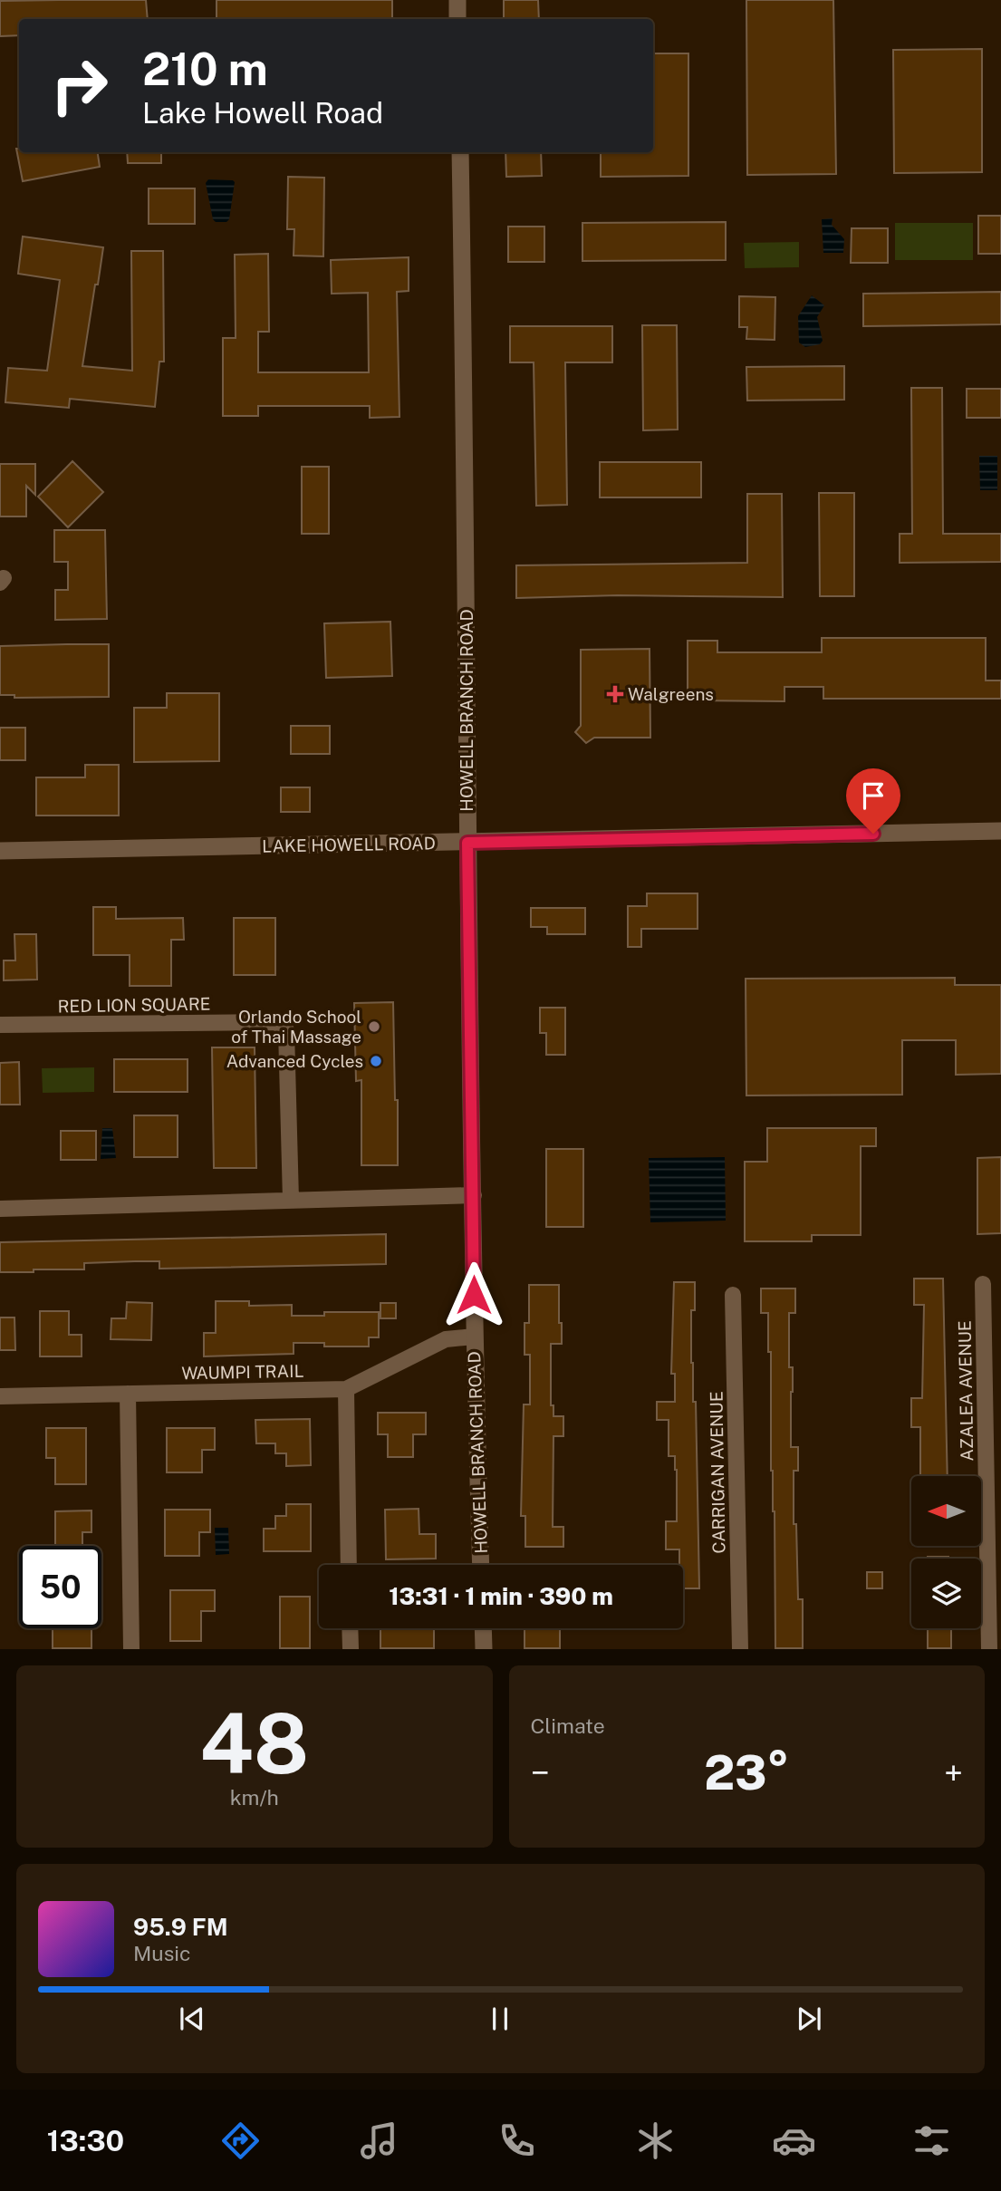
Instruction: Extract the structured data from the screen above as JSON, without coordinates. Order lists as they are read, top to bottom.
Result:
{
  "streets": {
    "main road": ["HOWELL BRANCH ROAD", "LAKE HOWELL ROAD"],
    "street": [
      "RED LION SQUARE",
      "WAUMPI TRAIL",
      "AZALEA AVENUE",
      "CARRIGAN AVENUE"
    ]
  },
  "crossings": [
    ["HOWELL BRANCH ROAD", "LAKE HOWELL ROAD"],
    ["HOWELL BRANCH ROAD", "WAUMPI TRAIL"]
  ],
  "places": {
    "health": ["Walgreens"],
    "other": ["Orlando School of Thai Massage", "Advanced Cycles"]
  },
  "north": "left",
  "page": {
    "turn": ["210 m", "Lake Howell Road"],
    "limit": "50",
    "trip": "13:31 · 1 min · 390 m",
    "tile": [
      ["48", "km/h"],
      "Climate"
    ],
    "heat": ["−", "23°", "+"],
    "song": ["95.9 FM", "Music"],
    "tabs": "13:30"
  }
}
